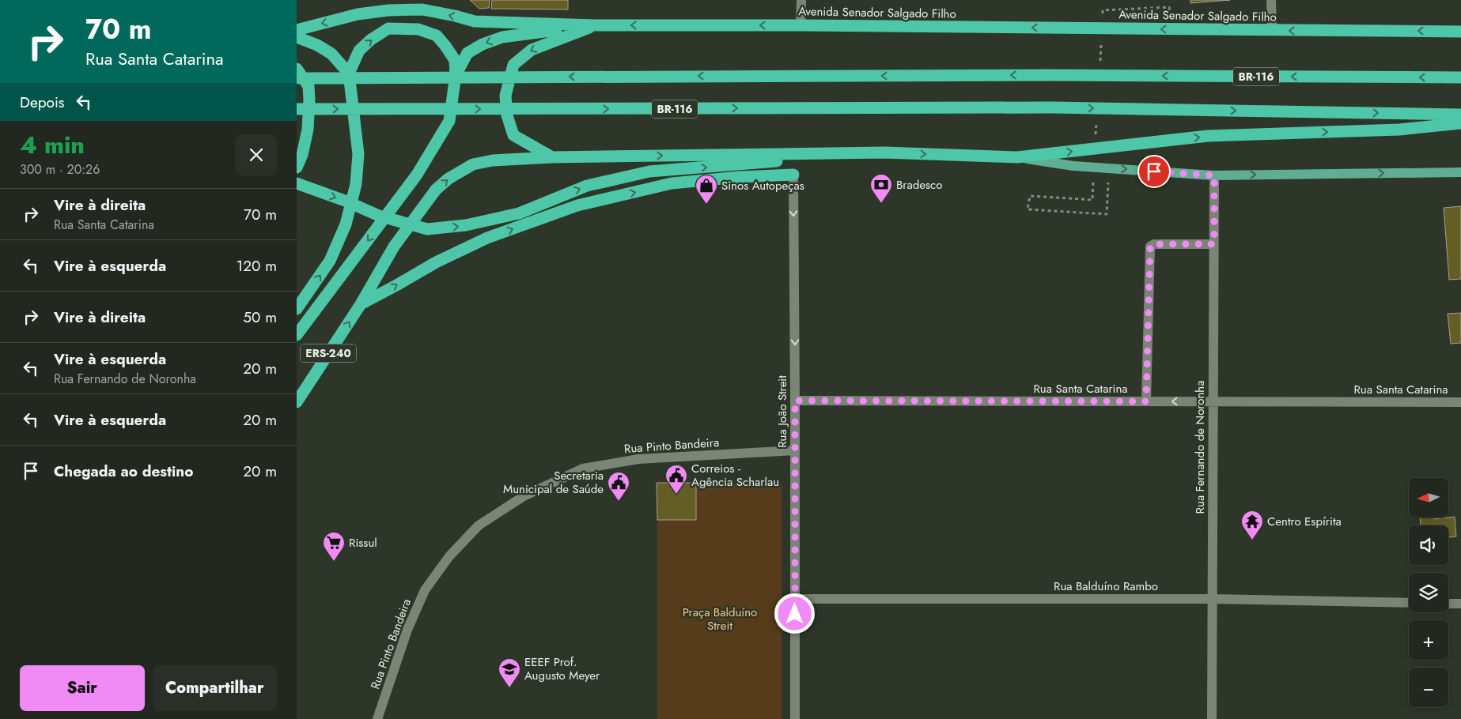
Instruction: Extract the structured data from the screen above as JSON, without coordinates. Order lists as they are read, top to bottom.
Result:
{
  "streets": {
    "highway": ["Avenida Senador Salgado Filho", "BR-116", "ERS-240"],
    "street": [
      "Rua Santa Catarina",
      "Rua João Streit",
      "Rua Pinto Bandeira",
      "Rua Fernando de Noronha",
      "Rua Balduíno Rambo"
    ]
  },
  "crossings": [
    ["Rua Santa Catarina", "Rua João Streit"],
    ["Rua Santa Catarina", "Rua Fernando de Noronha"],
    ["Rua João Streit", "Rua Pinto Bandeira"],
    ["Rua João Streit", "Rua Balduíno Rambo"],
    ["Rua Fernando de Noronha", "Rua Balduíno Rambo"]
  ],
  "one_way": ["Rua João Streit"],
  "parks": ["Praça Balduíno Streit"],
  "places": {
    "bank": ["Bradesco"],
    "shop": ["Sinos Autopeças"],
    "public building": ["Correios - Agência Scharlau", "Secretaria Municipal de Saúde"],
    "temple": ["Centro Espírita"],
    "supermarket": ["Rissul"],
    "school or university": ["EEEF Prof. Augusto Meyer"]
  },
  "north": "left",
  "page": {
    "turn": ["70 m", "Rua Santa Catarina"],
    "then": "Depois",
    "heading": ["4 min", "300 m · 20:26"],
    "list": [
      {
        "name": "Vire à direita",
        "note": "Rua Santa Catarina",
        "value": "70 m"
      },
      {
        "name": "Vire à esquerda",
        "value": "120 m"
      },
      {
        "name": "Vire à direita",
        "value": "50 m"
      },
      {
        "name": "Vire à esquerda",
        "note": "Rua Fernando de Noronha",
        "value": "20 m"
      },
      {
        "name": "Vire à esquerda",
        "value": "20 m"
      },
      {
        "name": "Chegada ao destino",
        "value": "20 m"
      }
    ],
    "map_buttons": ["+", "−"],
    "buttons": ["Sair", "Compartilhar"]
  }
}
